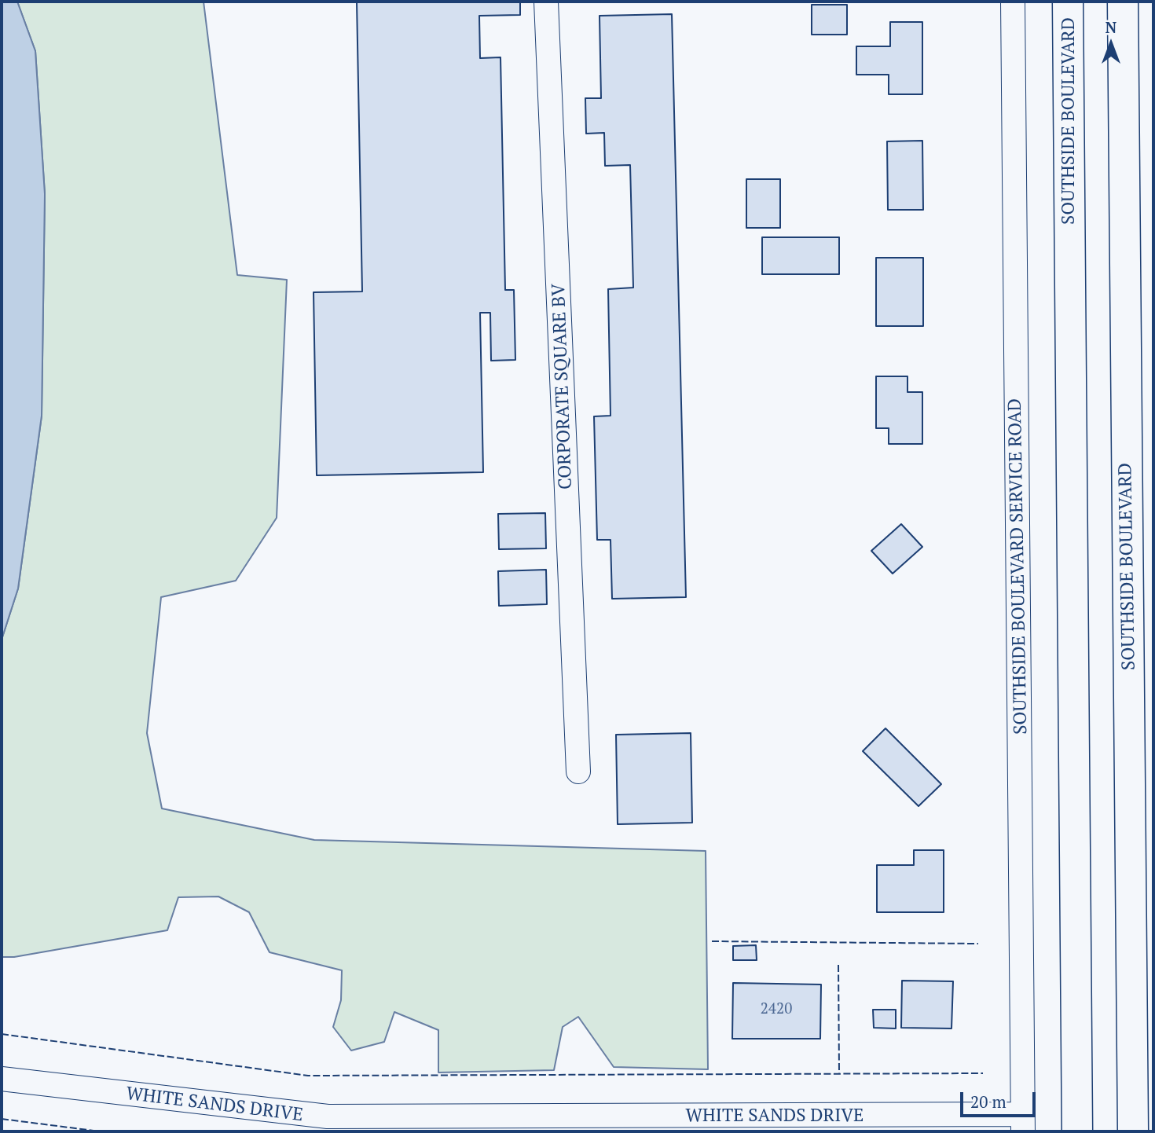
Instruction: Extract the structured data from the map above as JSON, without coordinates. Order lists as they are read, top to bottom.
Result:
{
  "streets": {
    "highway": ["SOUTHSIDE BOULEVARD"],
    "street": ["CORPORATE SQUARE BV", "SOUTHSIDE BOULEVARD SERVICE ROAD", "WHITE SANDS DRIVE"]
  },
  "crossings": [
    ["SOUTHSIDE BOULEVARD SERVICE ROAD", "WHITE SANDS DRIVE"]
  ],
  "house_numbers": ["2420"],
  "scale_bar": "20 m",
  "north": "top"
}
